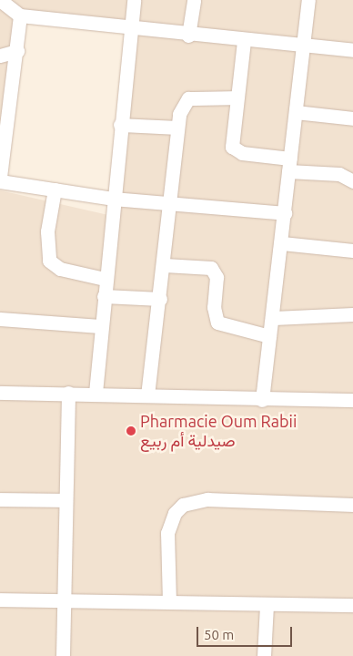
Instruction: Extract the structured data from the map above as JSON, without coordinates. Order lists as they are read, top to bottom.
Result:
{
  "places": ["Pharmacie Oum Rabii صيدلية أم ربيع"],
  "scale_bar": "50 m"
}
